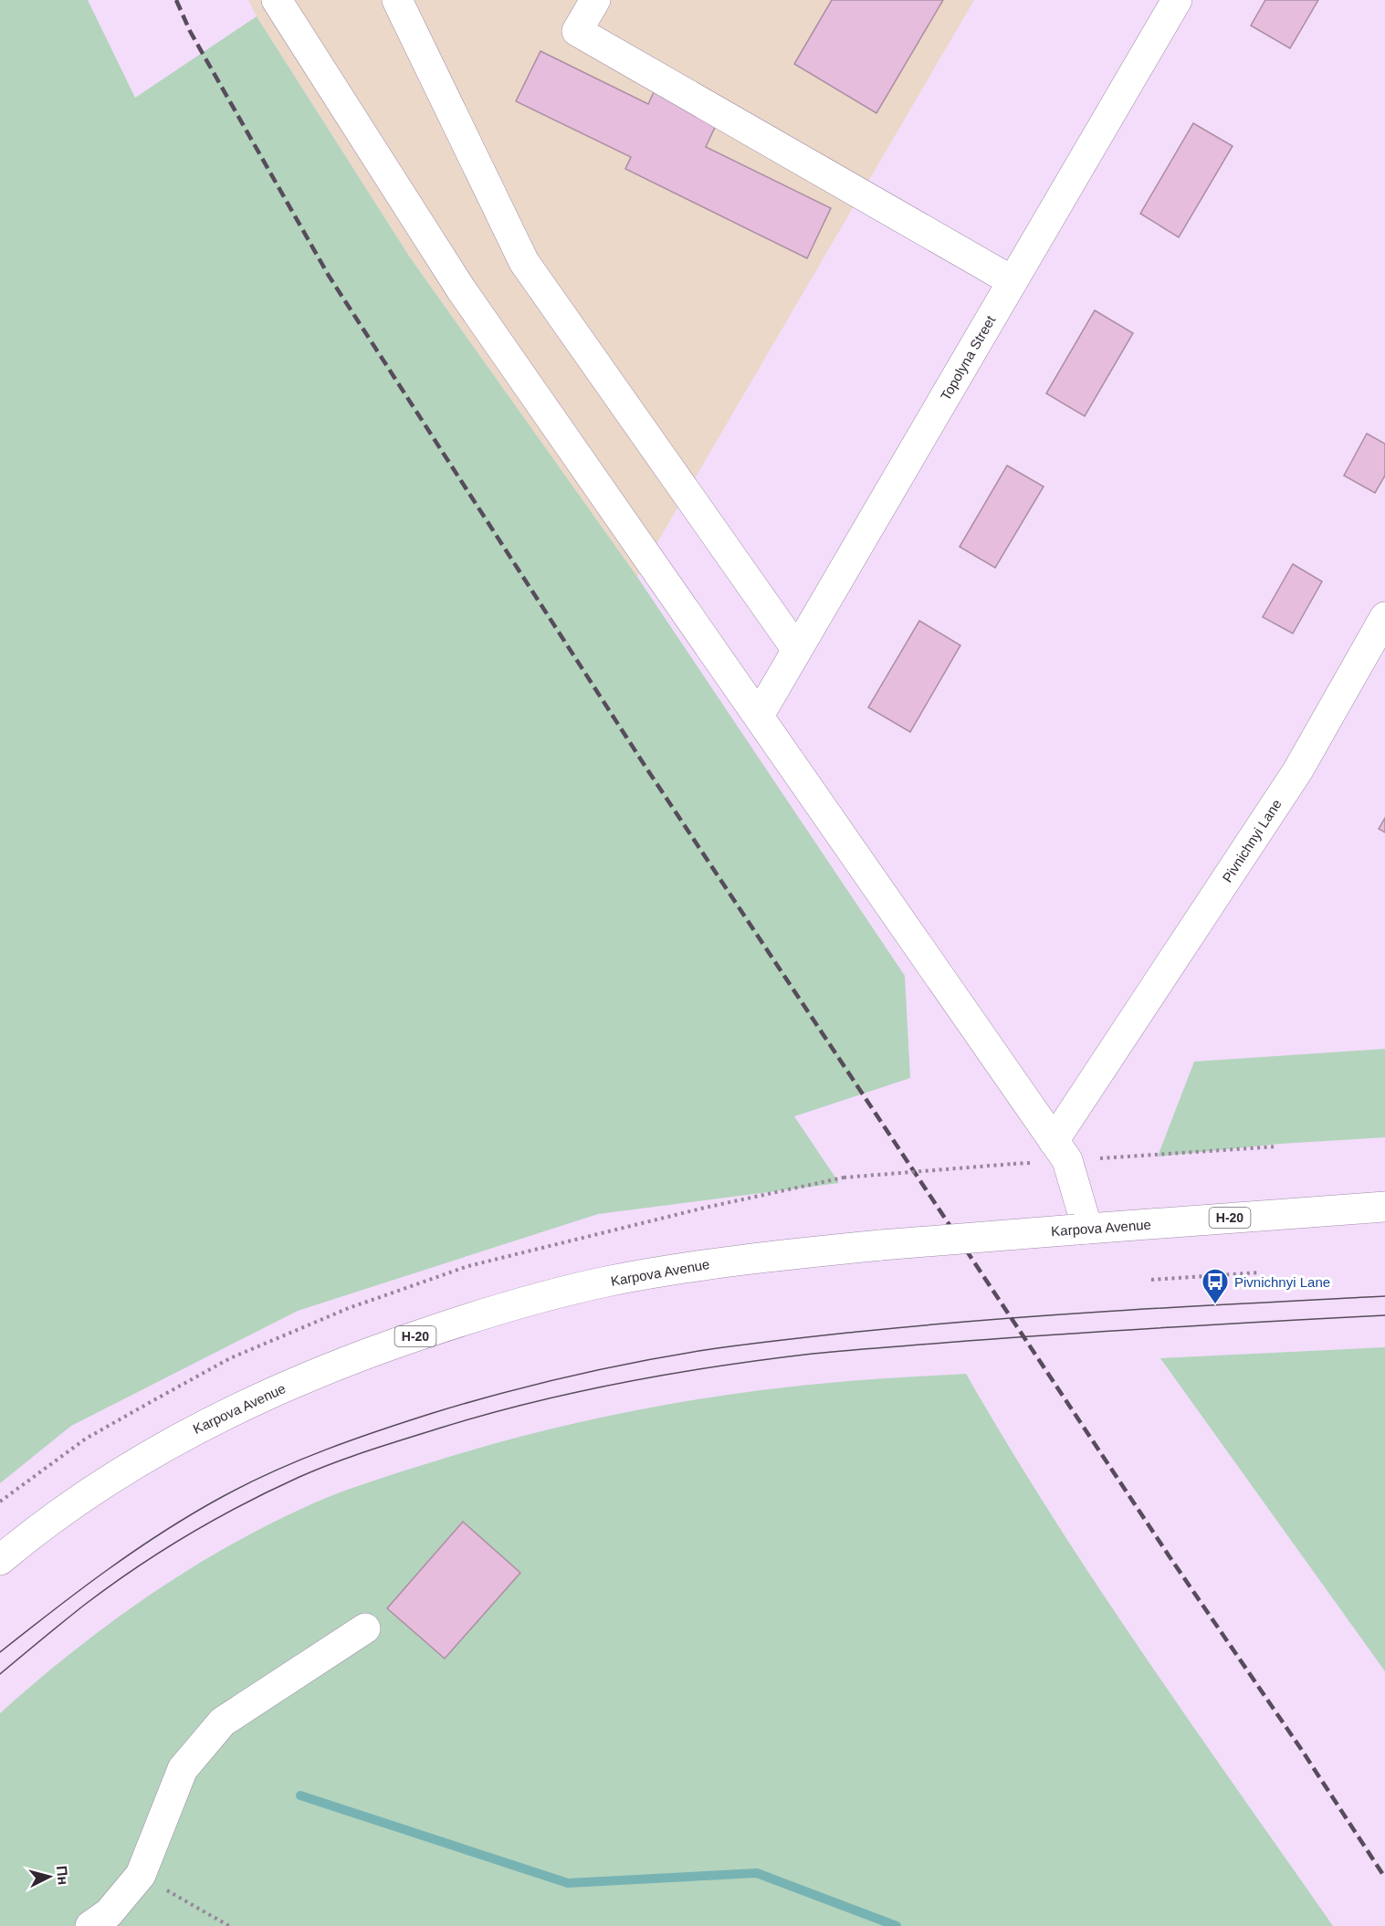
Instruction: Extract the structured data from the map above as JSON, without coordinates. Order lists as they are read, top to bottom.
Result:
{
  "streets": {
    "street": [
      "Topolyna Street",
      "Pivnichnyi Lane",
      "Н-20",
      "Karpova Avenue"
    ]
  },
  "places": {
    "bus stop": ["Pivnichnyi Lane"]
  },
  "north": "right"
}
